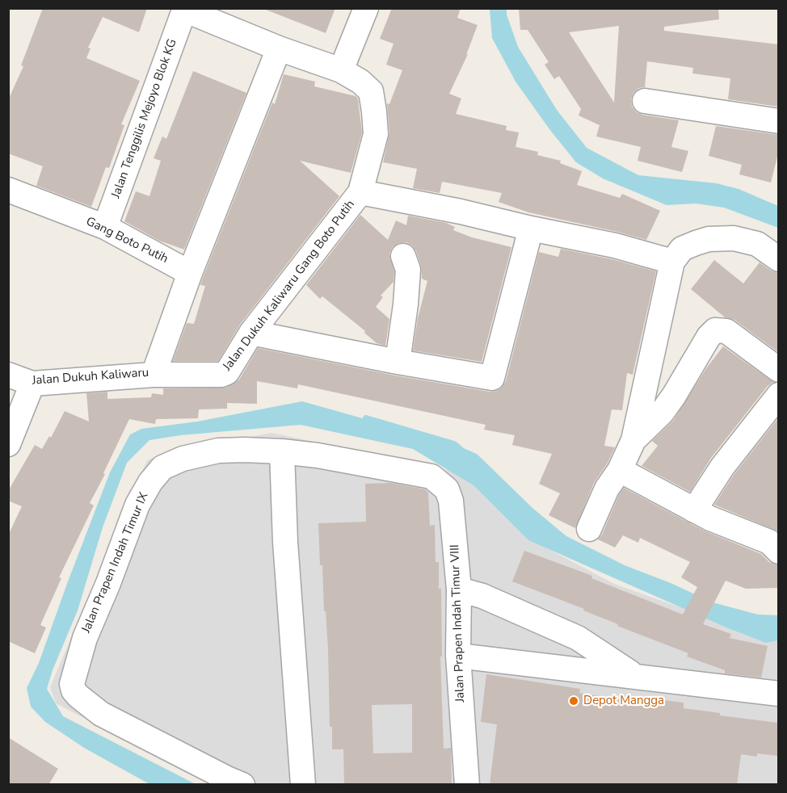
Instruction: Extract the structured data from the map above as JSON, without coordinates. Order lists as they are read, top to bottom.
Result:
{
  "streets": {
    "street": [
      "Jalan Tenggilis Mejoyo Blok KG",
      "Gang Boto Putih",
      "Jalan Dukuh Kaliwaru Gang Boto Putih",
      "Jalan Dukuh Kaliwaru",
      "Jalan Prapen Indah Timur IX",
      "Jalan Prapen Indah Timur VIII"
    ]
  },
  "crossings": [
    ["Jalan Tenggilis Mejoyo Blok KG", "Gang Boto Putih"],
    ["Jalan Tenggilis Mejoyo Blok KG", "Jalan Dukuh Kaliwaru Gang Boto Putih"],
    ["Gang Boto Putih", "Jalan Dukuh Kaliwaru"],
    ["Jalan Dukuh Kaliwaru Gang Boto Putih", "Jalan Dukuh Kaliwaru"],
    ["Jalan Prapen Indah Timur IX", "Jalan Prapen Indah Timur VIII"]
  ],
  "places": ["Depot Mangga"]
}
